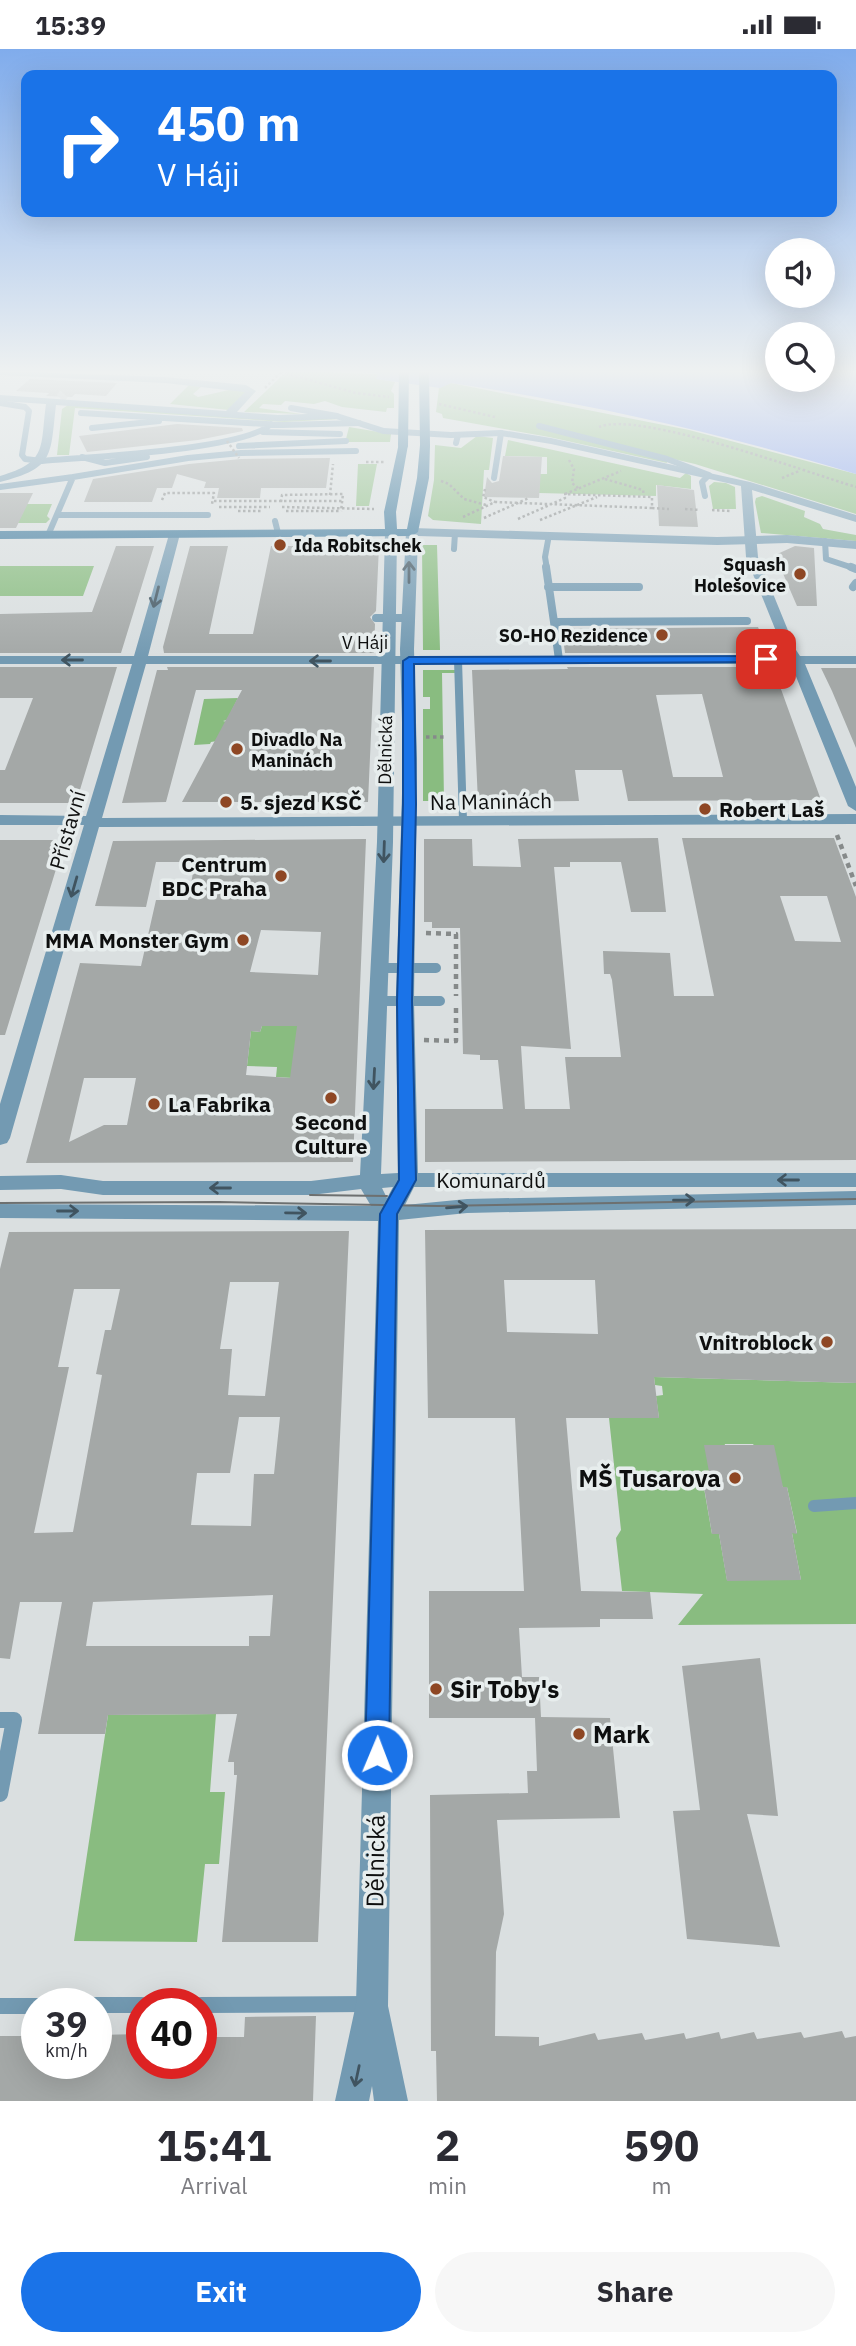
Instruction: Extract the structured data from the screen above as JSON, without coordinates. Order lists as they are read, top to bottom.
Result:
{
  "streets": {
    "street": [
      "V Háji",
      "Dělnická",
      "Na Maninách",
      "Přístavní",
      "Komunardů"
    ]
  },
  "crossings": [
    ["V Háji", "Dělnická"],
    ["V Háji", "Přístavní"],
    ["Dělnická", "Na Maninách"],
    ["Dělnická", "Komunardů"],
    ["Na Maninách", "Přístavní"]
  ],
  "one_way": ["V Háji", "Přístavní"],
  "places": [
    "Ida Robitschek",
    "Squash Holešovice",
    "SO-HO Rezidence",
    "Divadlo Na Maninách",
    "5. sjezd KSČ",
    "Robert Laš",
    "Centrum BDC Praha",
    "MMA Monster Gym",
    "Second Culture",
    "La Fabrika",
    "Vnitroblock",
    "MŠ Tusarova",
    "Sir Toby's",
    "Mark"
  ],
  "page": {
    "status": "15:39",
    "turn": ["450 m", "V Háji"],
    "speed": "39 km/h",
    "limit": "40",
    "eta": [
      "15:41",
      "Arrival",
      "2",
      "min",
      "590",
      "m"
    ],
    "buttons": ["Exit", "Share"]
  }
}
